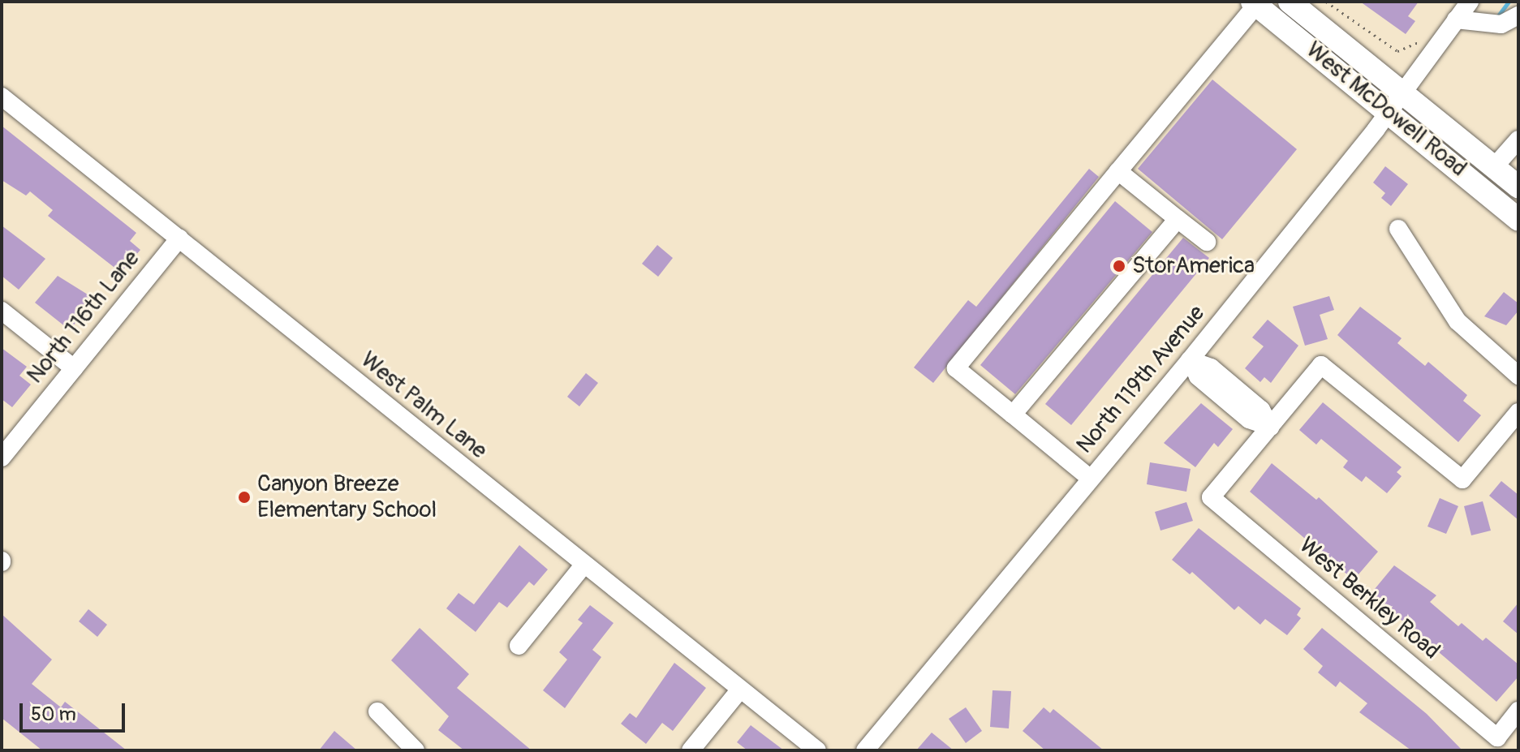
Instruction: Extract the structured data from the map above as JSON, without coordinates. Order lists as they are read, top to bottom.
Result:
{
  "streets": {
    "main road": ["West McDowell Road"],
    "street": [
      "North 116th Lane",
      "North 119th Avenue",
      "West Palm Lane",
      "West Berkley Road"
    ]
  },
  "crossings": [
    ["West McDowell Road", "North 119th Avenue"],
    ["North 116th Lane", "West Palm Lane"]
  ],
  "places": ["StorAmerica", "Canyon Breeze Elementary School"],
  "scale_bar": "50 m"
}
